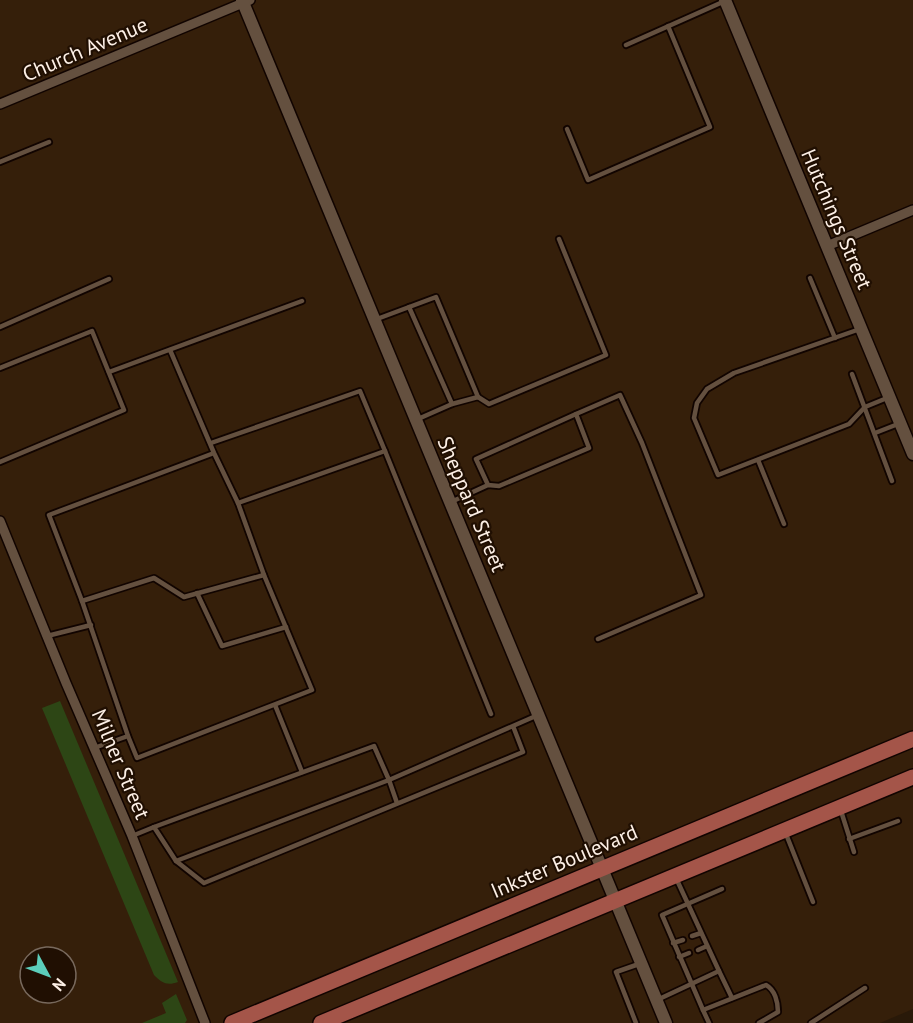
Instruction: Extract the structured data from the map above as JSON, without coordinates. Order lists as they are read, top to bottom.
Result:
{
  "streets": {
    "main road": ["Inkster Boulevard"],
    "street": [
      "Church Avenue",
      "Hutchings Street",
      "Sheppard Street",
      "Milner Street"
    ]
  },
  "crossings": [
    ["Church Avenue", "Sheppard Street"],
    ["Sheppard Street", "Inkster Boulevard"]
  ],
  "north": "bottom right"
}
